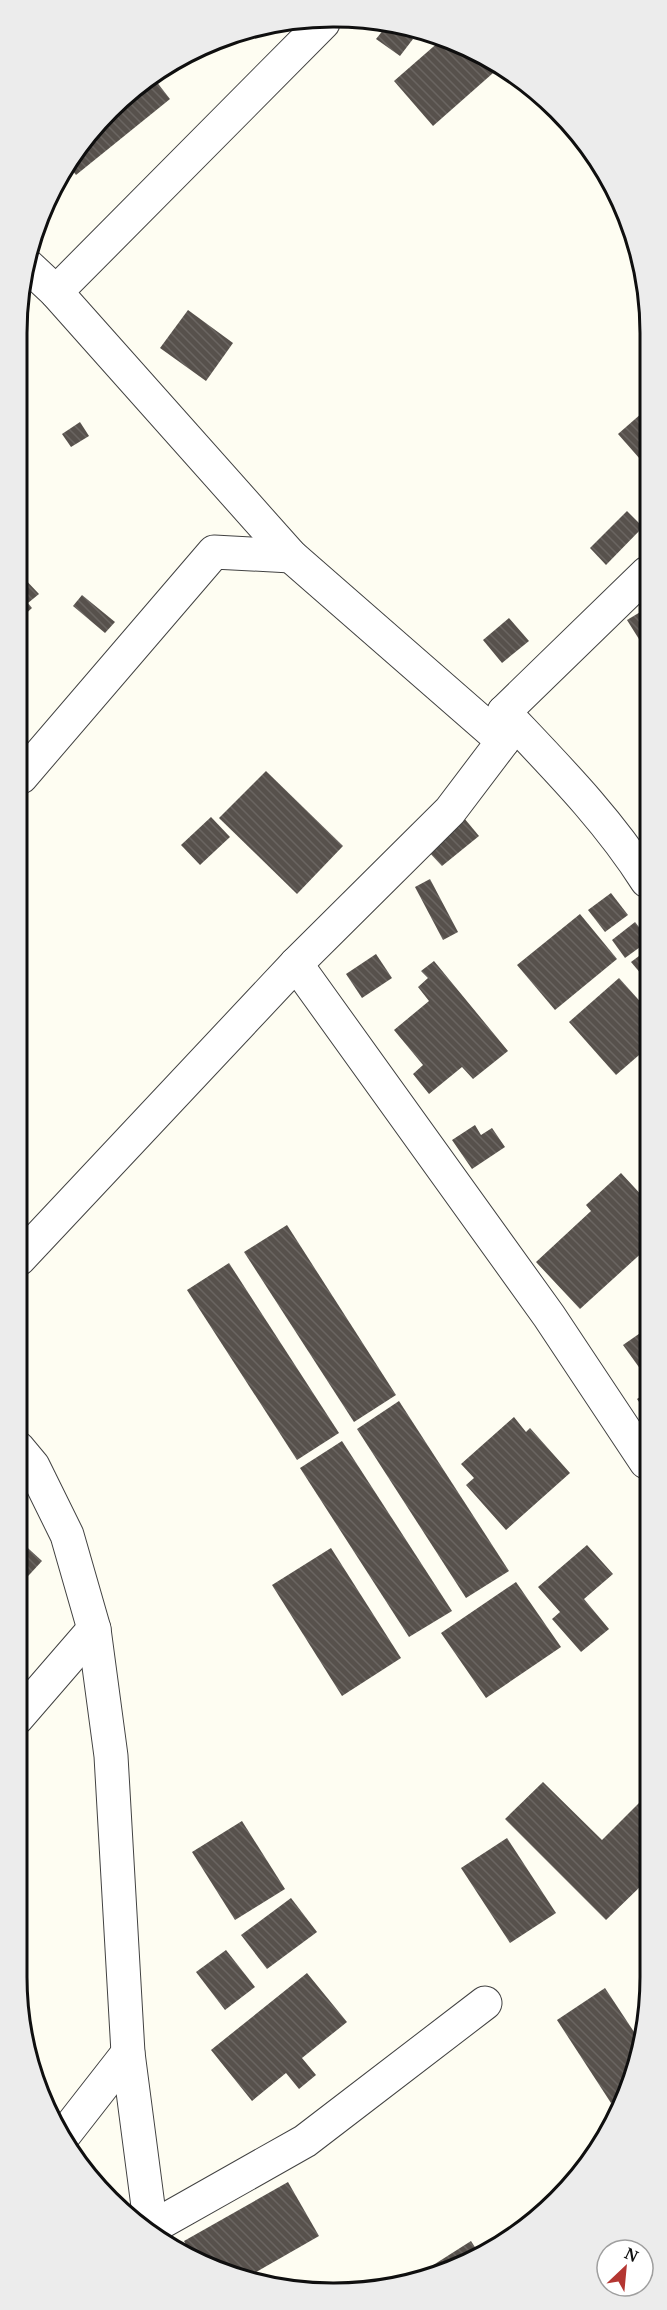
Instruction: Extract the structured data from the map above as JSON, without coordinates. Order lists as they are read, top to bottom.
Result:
{
  "north": "top right"
}
